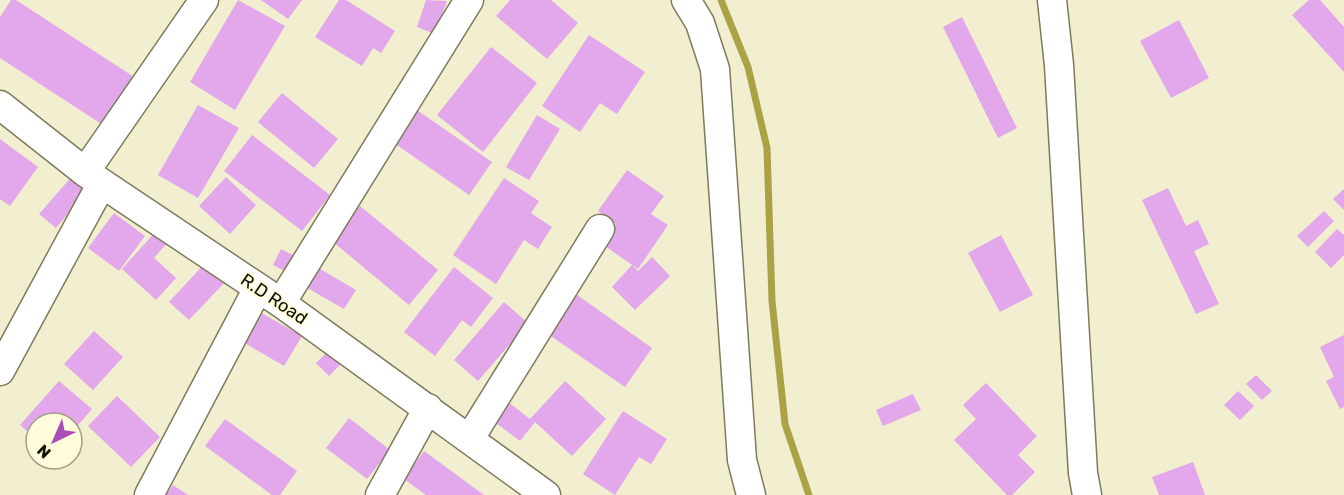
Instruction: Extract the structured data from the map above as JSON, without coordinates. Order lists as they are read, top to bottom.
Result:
{
  "streets": {
    "street": ["R.D Road"]
  },
  "north": "bottom left"
}
